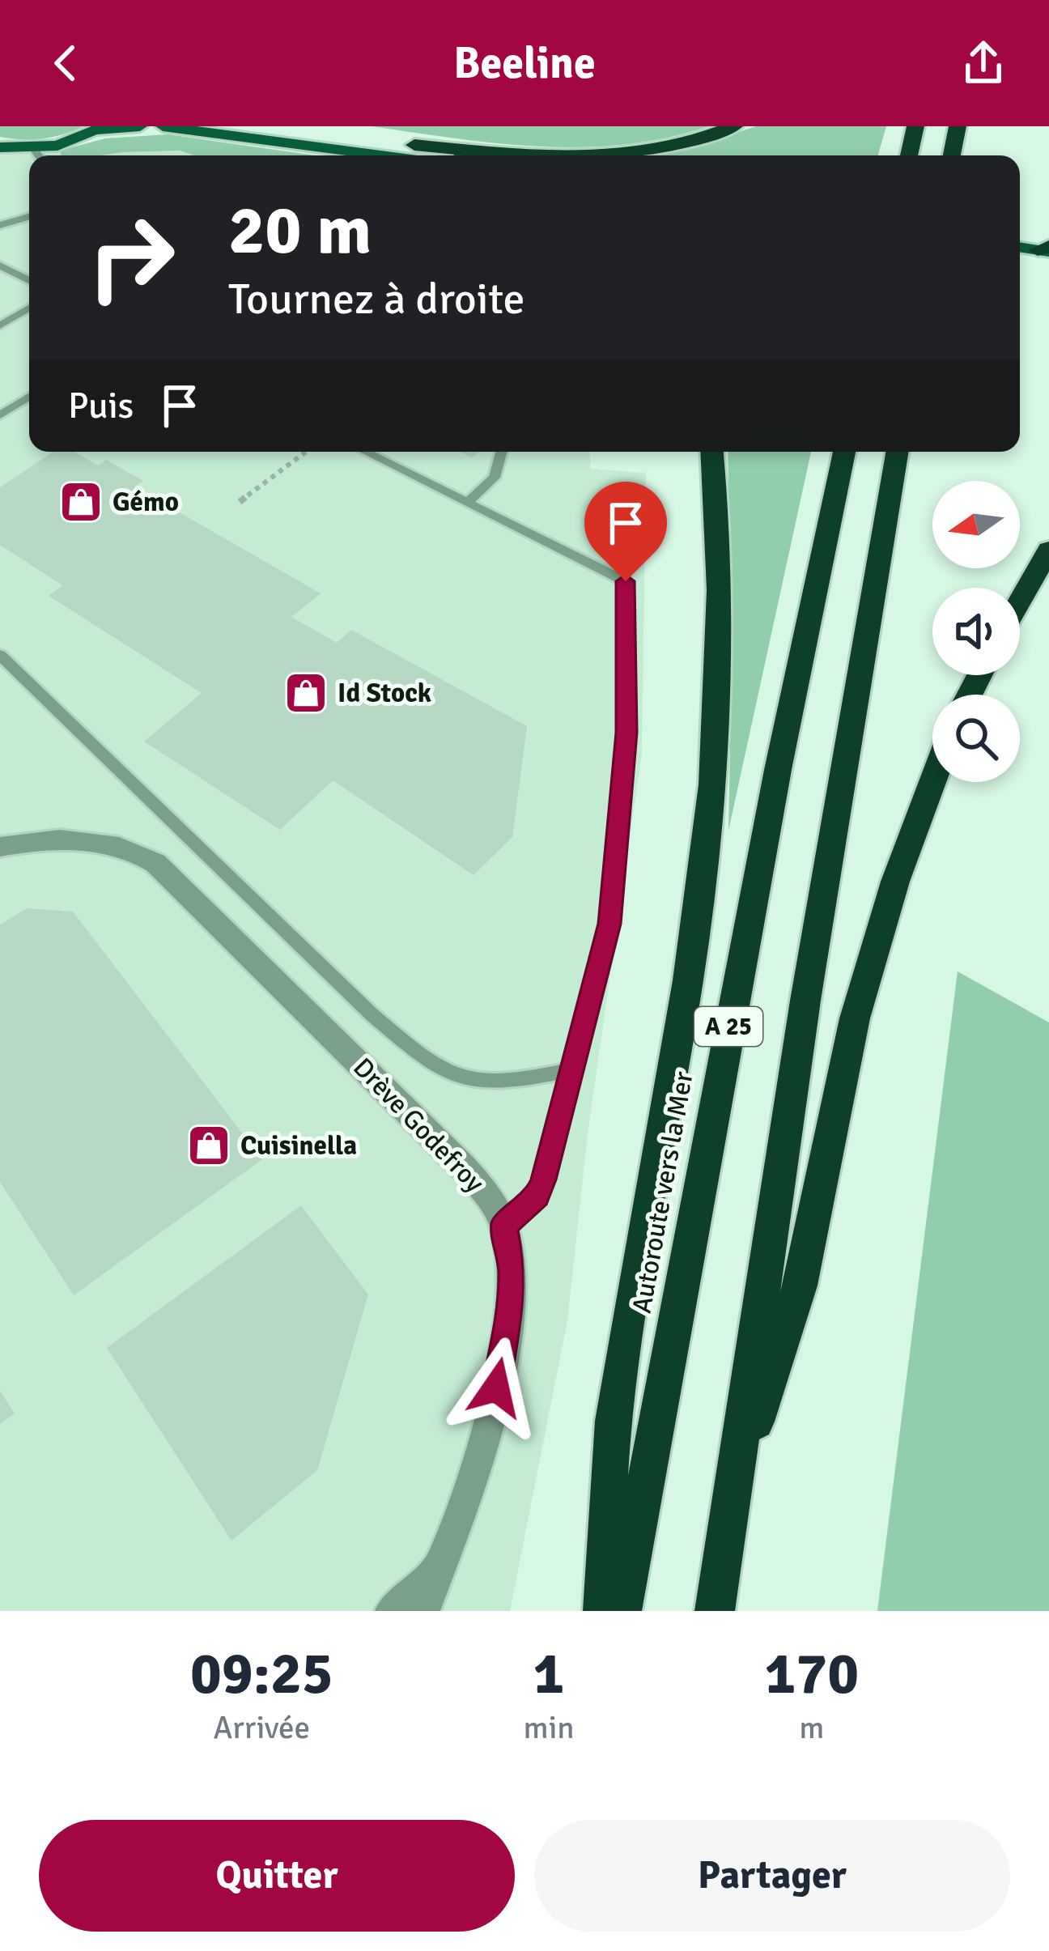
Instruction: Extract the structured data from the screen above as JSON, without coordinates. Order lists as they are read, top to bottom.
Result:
{
  "streets": {
    "highway": ["A 25", "Autoroute vers la Mer"],
    "street": ["Drève Godefroy"]
  },
  "places": {
    "shop": ["Gémo", "Id Stock", "Cuisinella"]
  },
  "north": "left",
  "page": {
    "header": "Beeline",
    "turn": ["20 m", "Tournez à droite"],
    "then": "Puis",
    "eta": [
      "09:25",
      "Arrivée",
      "1",
      "min",
      "170",
      "m"
    ],
    "buttons": ["Quitter", "Partager"]
  }
}
